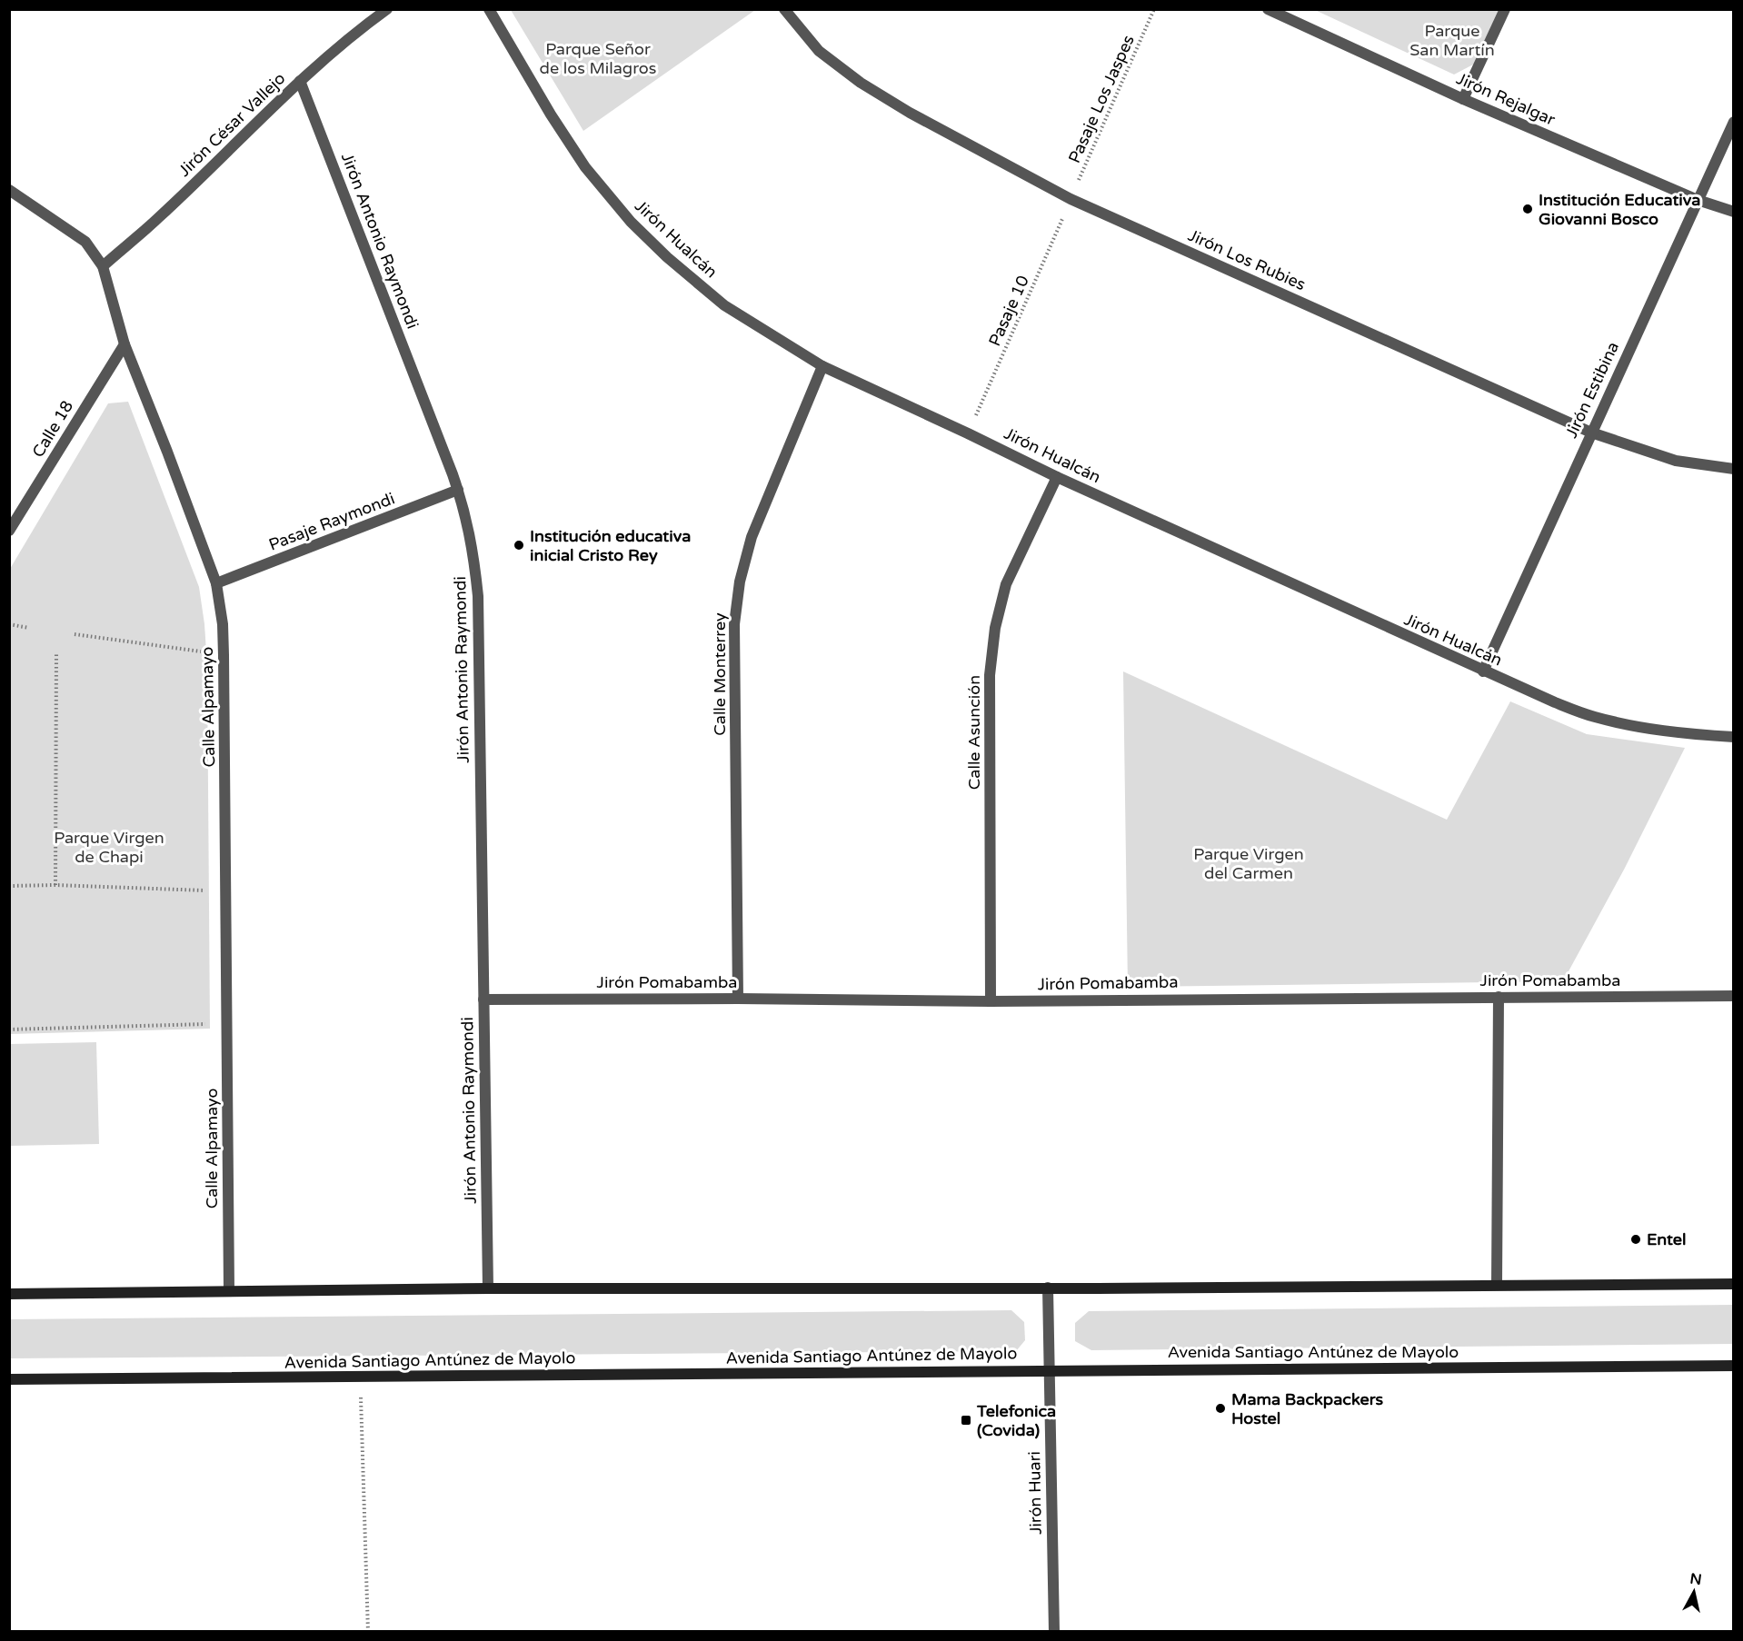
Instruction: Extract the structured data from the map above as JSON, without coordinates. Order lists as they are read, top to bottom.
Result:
{
  "streets": {
    "main road": ["Avenida Santiago Antúnez de Mayolo"],
    "street": [
      "Jirón Rejalgar",
      "Jirón César Vallejo",
      "Jirón Hualcán",
      "Jirón Antonio Raymondi",
      "Jirón Los Rubies",
      "Jirón Estibina",
      "Calle 18",
      "Pasaje Raymondi",
      "Calle Monterrey",
      "Calle Alpamayo",
      "Calle Asunción",
      "Jirón Pomabamba",
      "Jirón Huari"
    ],
    "path": ["Pasaje Los Jaspes", "Pasaje 10"]
  },
  "crossings": [
    ["Pasaje Los Jaspes", "Jirón Los Rubies"],
    ["Pasaje Los Jaspes", "Pasaje 10"],
    ["Jirón Rejalgar", "Jirón Estibina"],
    ["Jirón César Vallejo", "Jirón Antonio Raymondi"],
    ["Jirón César Vallejo", "Calle Alpamayo"],
    ["Jirón Hualcán", "Pasaje 10"],
    ["Jirón Hualcán", "Jirón Estibina"],
    ["Jirón Hualcán", "Calle Monterrey"],
    ["Jirón Hualcán", "Calle Asunción"],
    ["Jirón Antonio Raymondi", "Pasaje Raymondi"],
    ["Jirón Antonio Raymondi", "Jirón Pomabamba"],
    ["Jirón Los Rubies", "Pasaje 10"],
    ["Jirón Los Rubies", "Jirón Estibina"],
    ["Calle 18", "Calle Alpamayo"],
    ["Pasaje Raymondi", "Calle Alpamayo"],
    ["Calle Monterrey", "Jirón Pomabamba"],
    ["Calle Asunción", "Jirón Pomabamba"],
    ["Avenida Santiago Antúnez de Mayolo", "Jirón Huari"]
  ],
  "parks": [
    "Parque San Martín",
    "Parque Señor de los Milagros",
    "Parque Virgen de Chapi",
    "Parque Virgen del Carmen"
  ],
  "places": {
    "other": [
      "Institución Educativa Giovanni Bosco",
      "Institución educativa inicial Cristo Rey",
      "Entel",
      "Mama Backpackers Hostel"
    ],
    "transit": ["Telefonica (Covida)"]
  },
  "north": "top"
}
